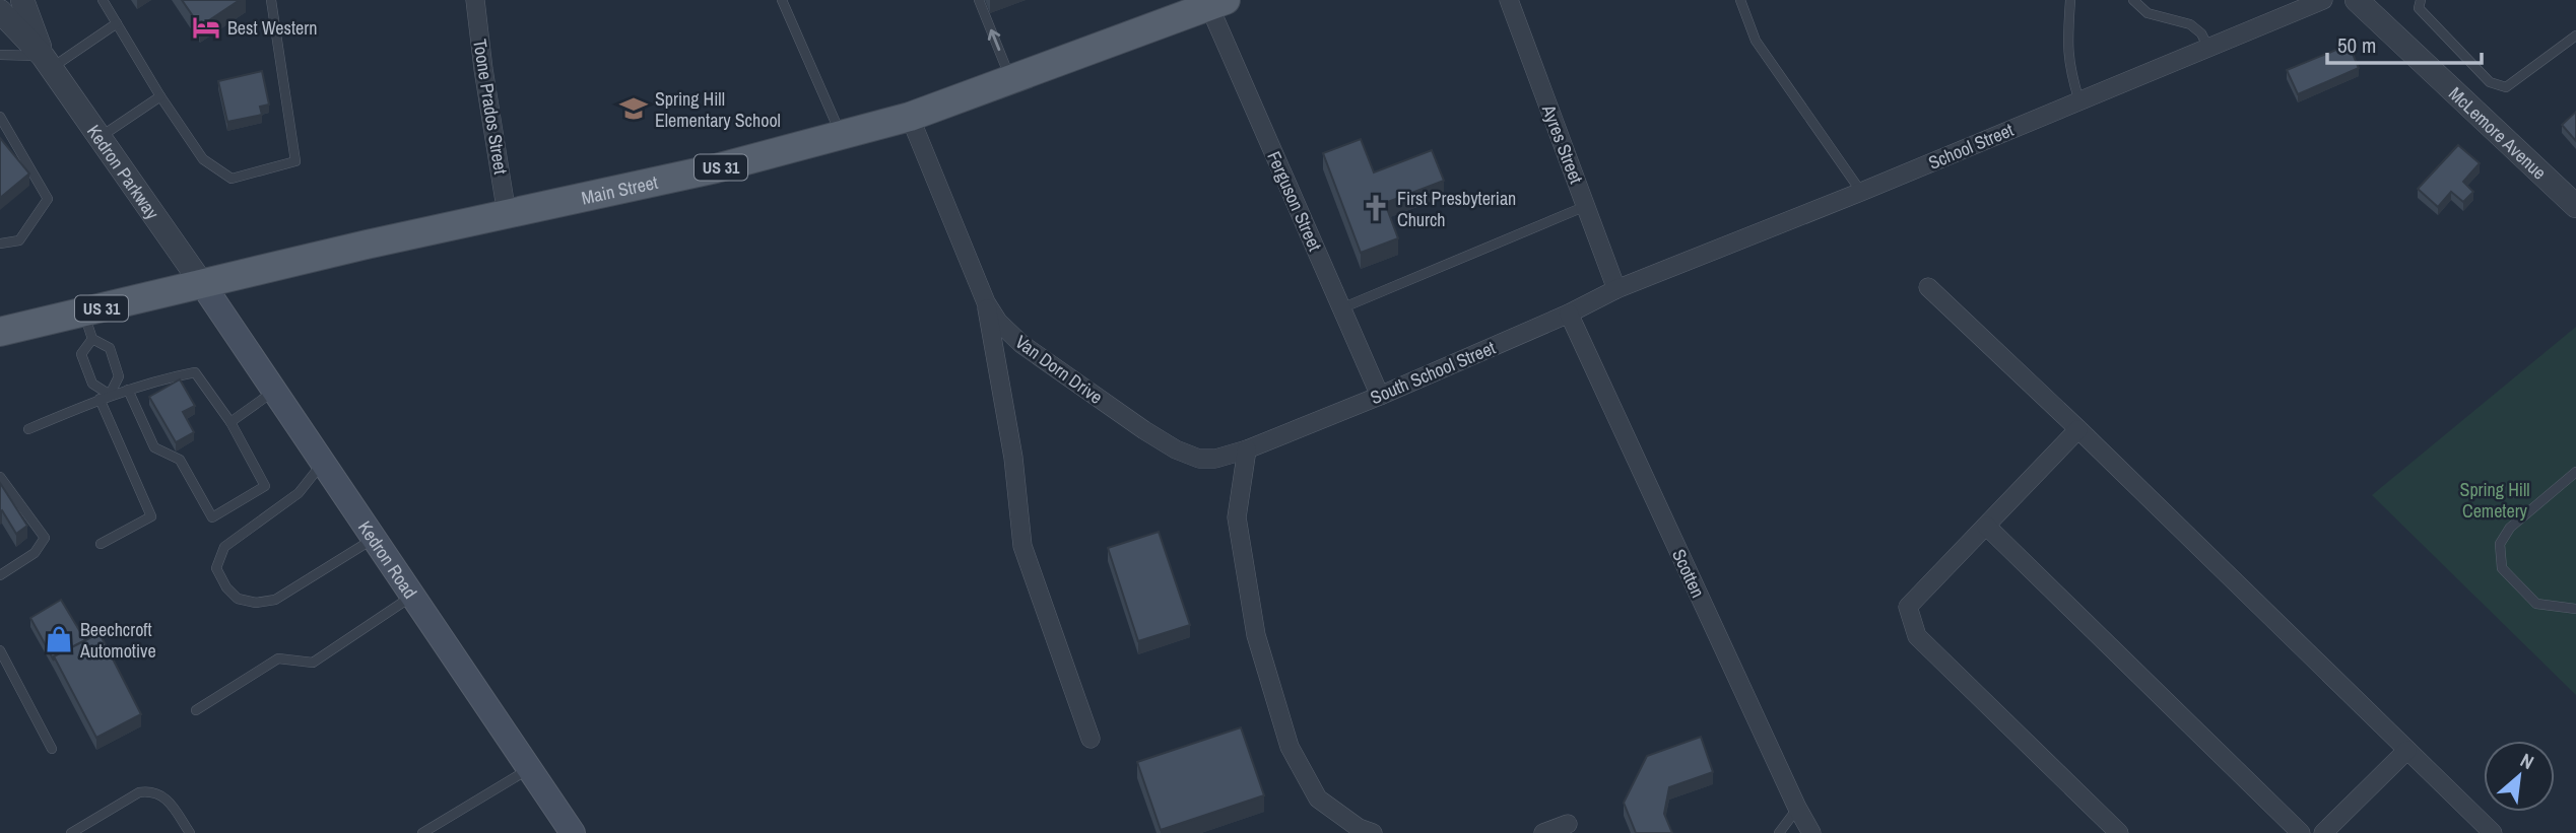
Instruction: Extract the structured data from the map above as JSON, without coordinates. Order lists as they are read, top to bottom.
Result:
{
  "streets": {
    "main road": ["US 31", "Main Street", "Kedron Road"],
    "street": [
      "Toone Prados Street",
      "McLemore Avenue",
      "Ayres Street",
      "School Street",
      "Kedron Parkway",
      "Ferguson Street",
      "Van Dorn Drive",
      "South School Street",
      "Scotten"
    ]
  },
  "crossings": [
    ["Toone Prados Street", "Main Street"],
    ["Ayres Street", "School Street"],
    ["Ayres Street", "South School Street"],
    ["School Street", "South School Street"],
    ["Kedron Parkway", "Main Street"],
    ["Kedron Parkway", "Kedron Road"],
    ["Main Street", "Ferguson Street"],
    ["Main Street", "Van Dorn Drive"],
    ["Main Street", "Kedron Road"],
    ["Ferguson Street", "South School Street"],
    ["Van Dorn Drive", "South School Street"],
    ["South School Street", "Scotten"]
  ],
  "parks": ["Spring Hill Cemetery"],
  "places": {
    "hotel": ["Best Western"],
    "school or university": ["Spring Hill Elementary School"],
    "church": ["First Presbyterian Church"],
    "shop": ["Beechcroft Automotive"]
  },
  "scale_bar": "50 m",
  "north": "top right"
}
